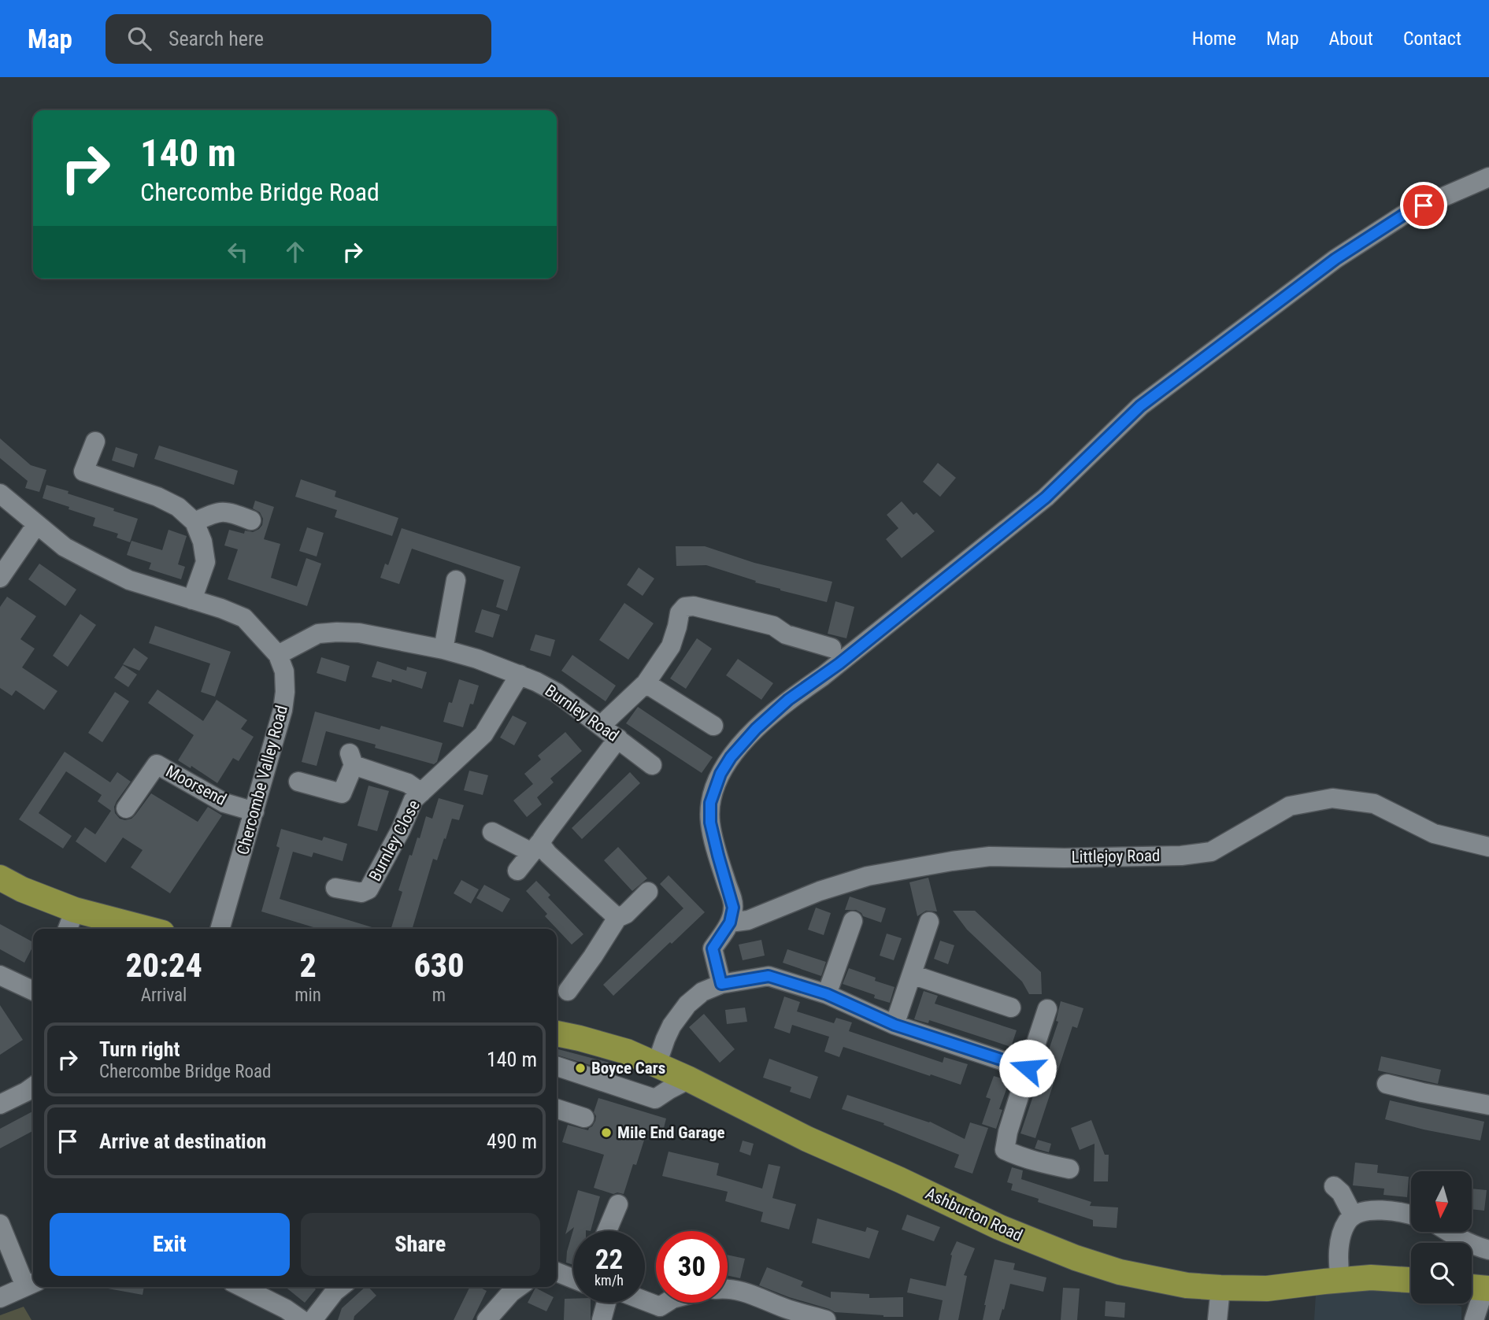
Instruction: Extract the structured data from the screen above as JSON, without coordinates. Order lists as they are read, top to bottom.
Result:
{
  "streets": {
    "main road": ["Ashburton Road"],
    "street": [
      "Burnley Road",
      "Chercombe Valley Road",
      "Moorsend",
      "Burnley Close",
      "Littlejoy Road"
    ]
  },
  "crossings": [
    ["Burnley Road", "Chercombe Valley Road"],
    ["Burnley Road", "Burnley Close"],
    ["Chercombe Valley Road", "Moorsend"]
  ],
  "places": ["Boyce Cars", "Mile End Garage"],
  "north": "bottom",
  "page": {
    "header": "Map",
    "search": "Search here",
    "nav": [
      "Home",
      "Map",
      "About",
      "Contact"
    ],
    "turn": ["140 m", "Chercombe Bridge Road"],
    "eta": [
      "20:24",
      "Arrival",
      "2",
      "min",
      "630",
      "m"
    ],
    "list": [
      {
        "name": "Turn right",
        "note": "Chercombe Bridge Road",
        "value": "140 m"
      },
      {
        "name": "Arrive at destination",
        "value": "490 m"
      }
    ],
    "buttons": ["Exit", "Share"],
    "speed": "22 km/h",
    "limit": "30"
  }
}
